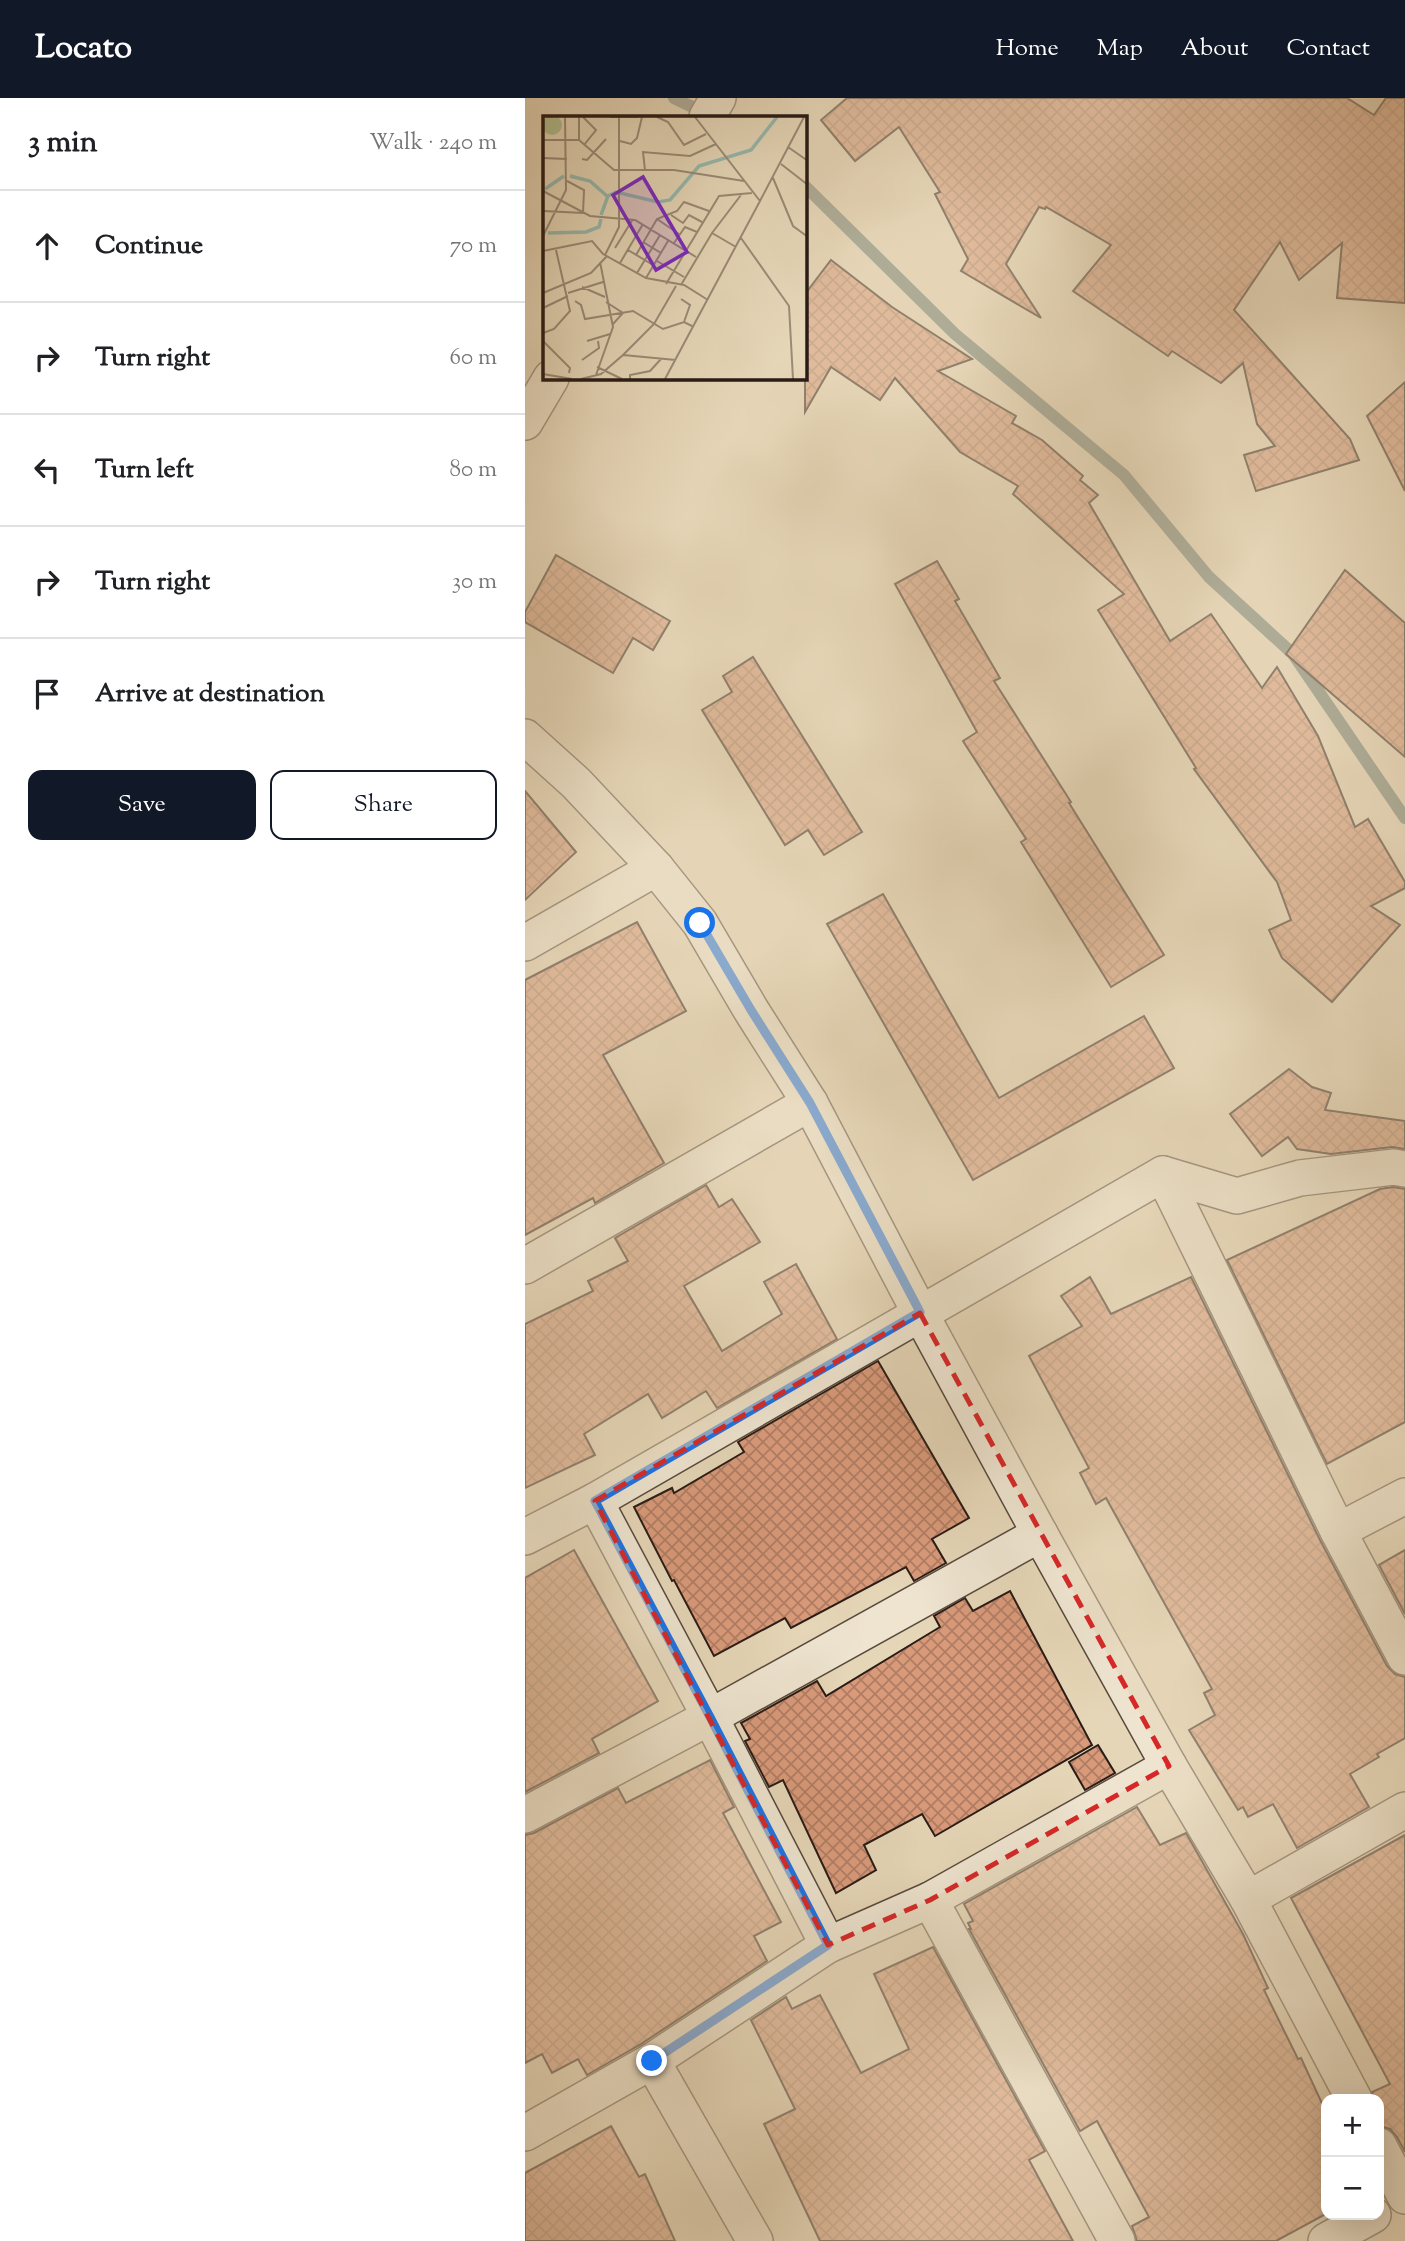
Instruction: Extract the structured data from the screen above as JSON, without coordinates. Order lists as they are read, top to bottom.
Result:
{
  "page": {
    "header": "Locato",
    "nav": [
      "Home",
      "Map",
      "About",
      "Contact"
    ],
    "heading": ["3 min", "Walk · 240 m"],
    "list": [
      ["Continue", "70 m"],
      ["Turn right", "60 m"],
      ["Turn left", "80 m"],
      ["Turn right", "30 m"],
      "Arrive at destination"
    ],
    "buttons": ["Save", "Share"],
    "map_buttons": ["+", "−"]
  }
}
